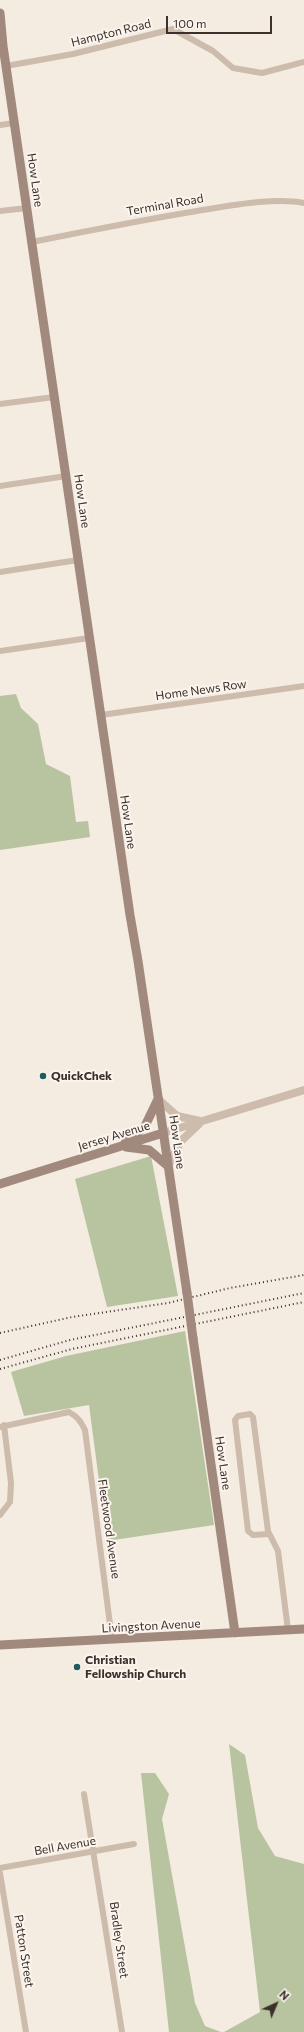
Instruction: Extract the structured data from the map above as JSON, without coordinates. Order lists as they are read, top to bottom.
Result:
{
  "streets": {
    "main road": ["How Lane", "Jersey Avenue", "Livingston Avenue"],
    "street": [
      "Hampton Road",
      "Terminal Road",
      "Home News Row",
      "Fleetwood Avenue",
      "Bell Avenue",
      "Bradley Street",
      "Patton Street"
    ]
  },
  "crossings": [
    ["Hampton Road", "How Lane"],
    ["How Lane", "Terminal Road"],
    ["How Lane", "Home News Row"],
    ["How Lane", "Jersey Avenue"],
    ["How Lane", "Livingston Avenue"],
    ["Fleetwood Avenue", "Livingston Avenue"],
    ["Bell Avenue", "Bradley Street"]
  ],
  "places": ["QuickChek", "Christian Fellowship Church"],
  "scale_bar": "100 m",
  "north": "top right"
}
